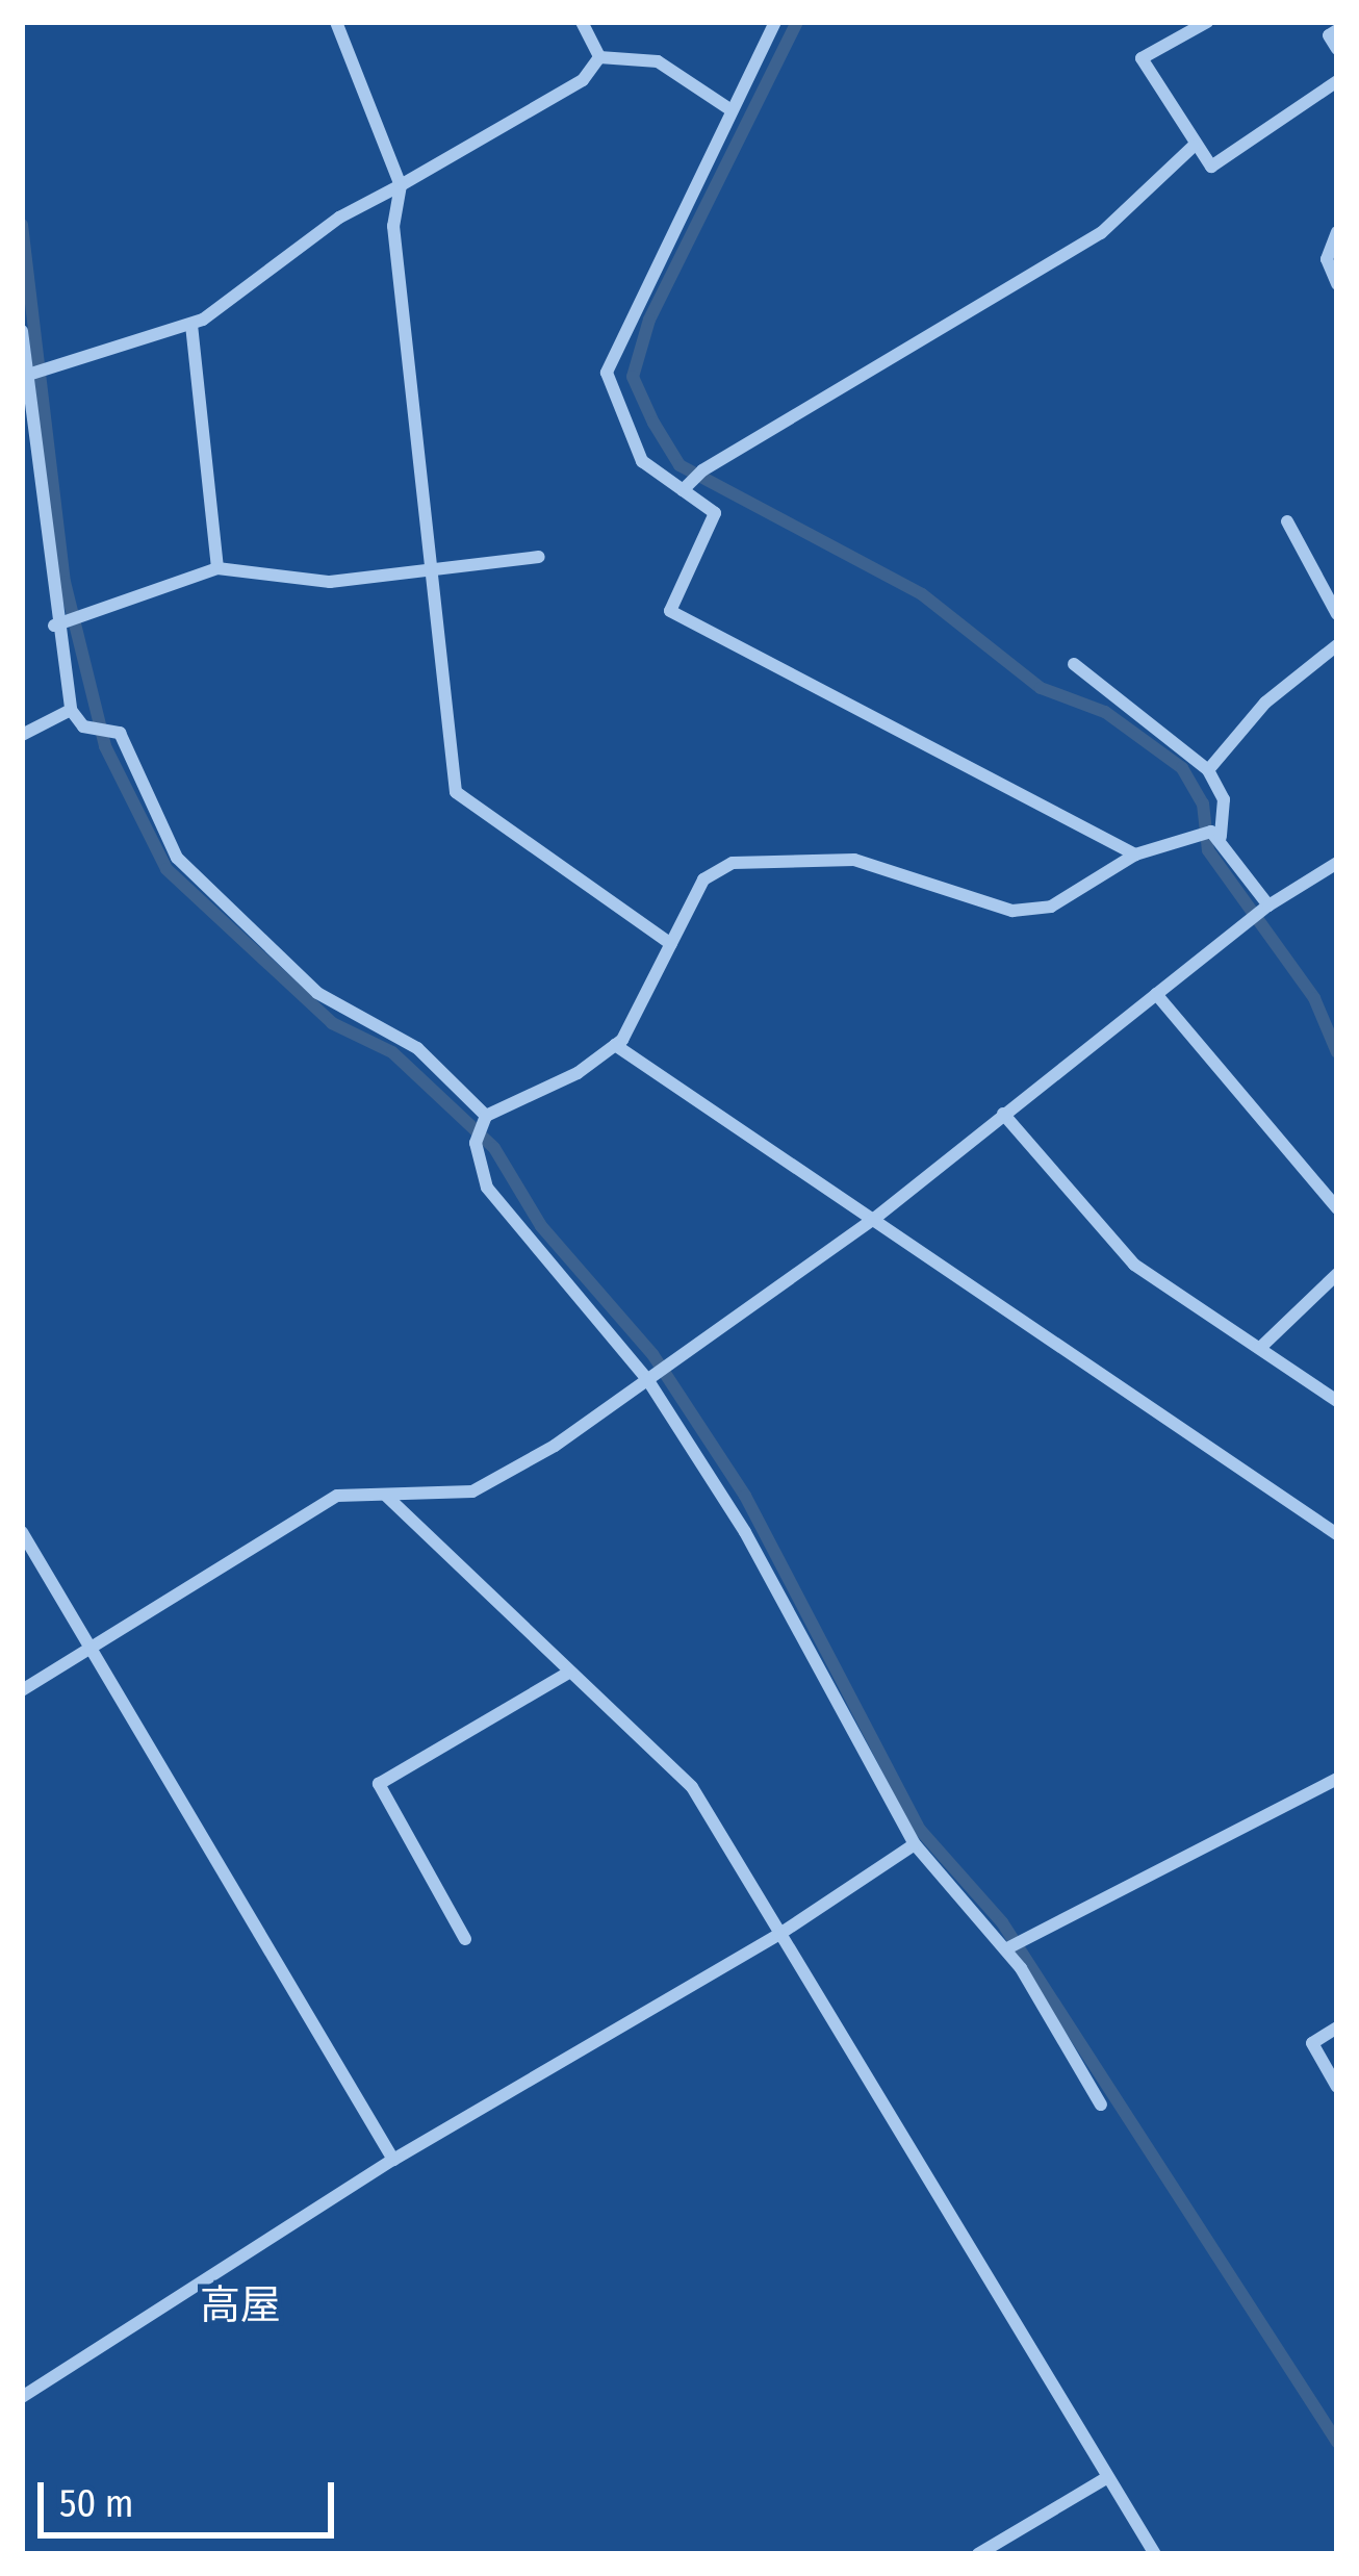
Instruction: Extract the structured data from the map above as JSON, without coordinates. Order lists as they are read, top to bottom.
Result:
{
  "districts": ["高屋"],
  "scale_bar": "50 m"
}
